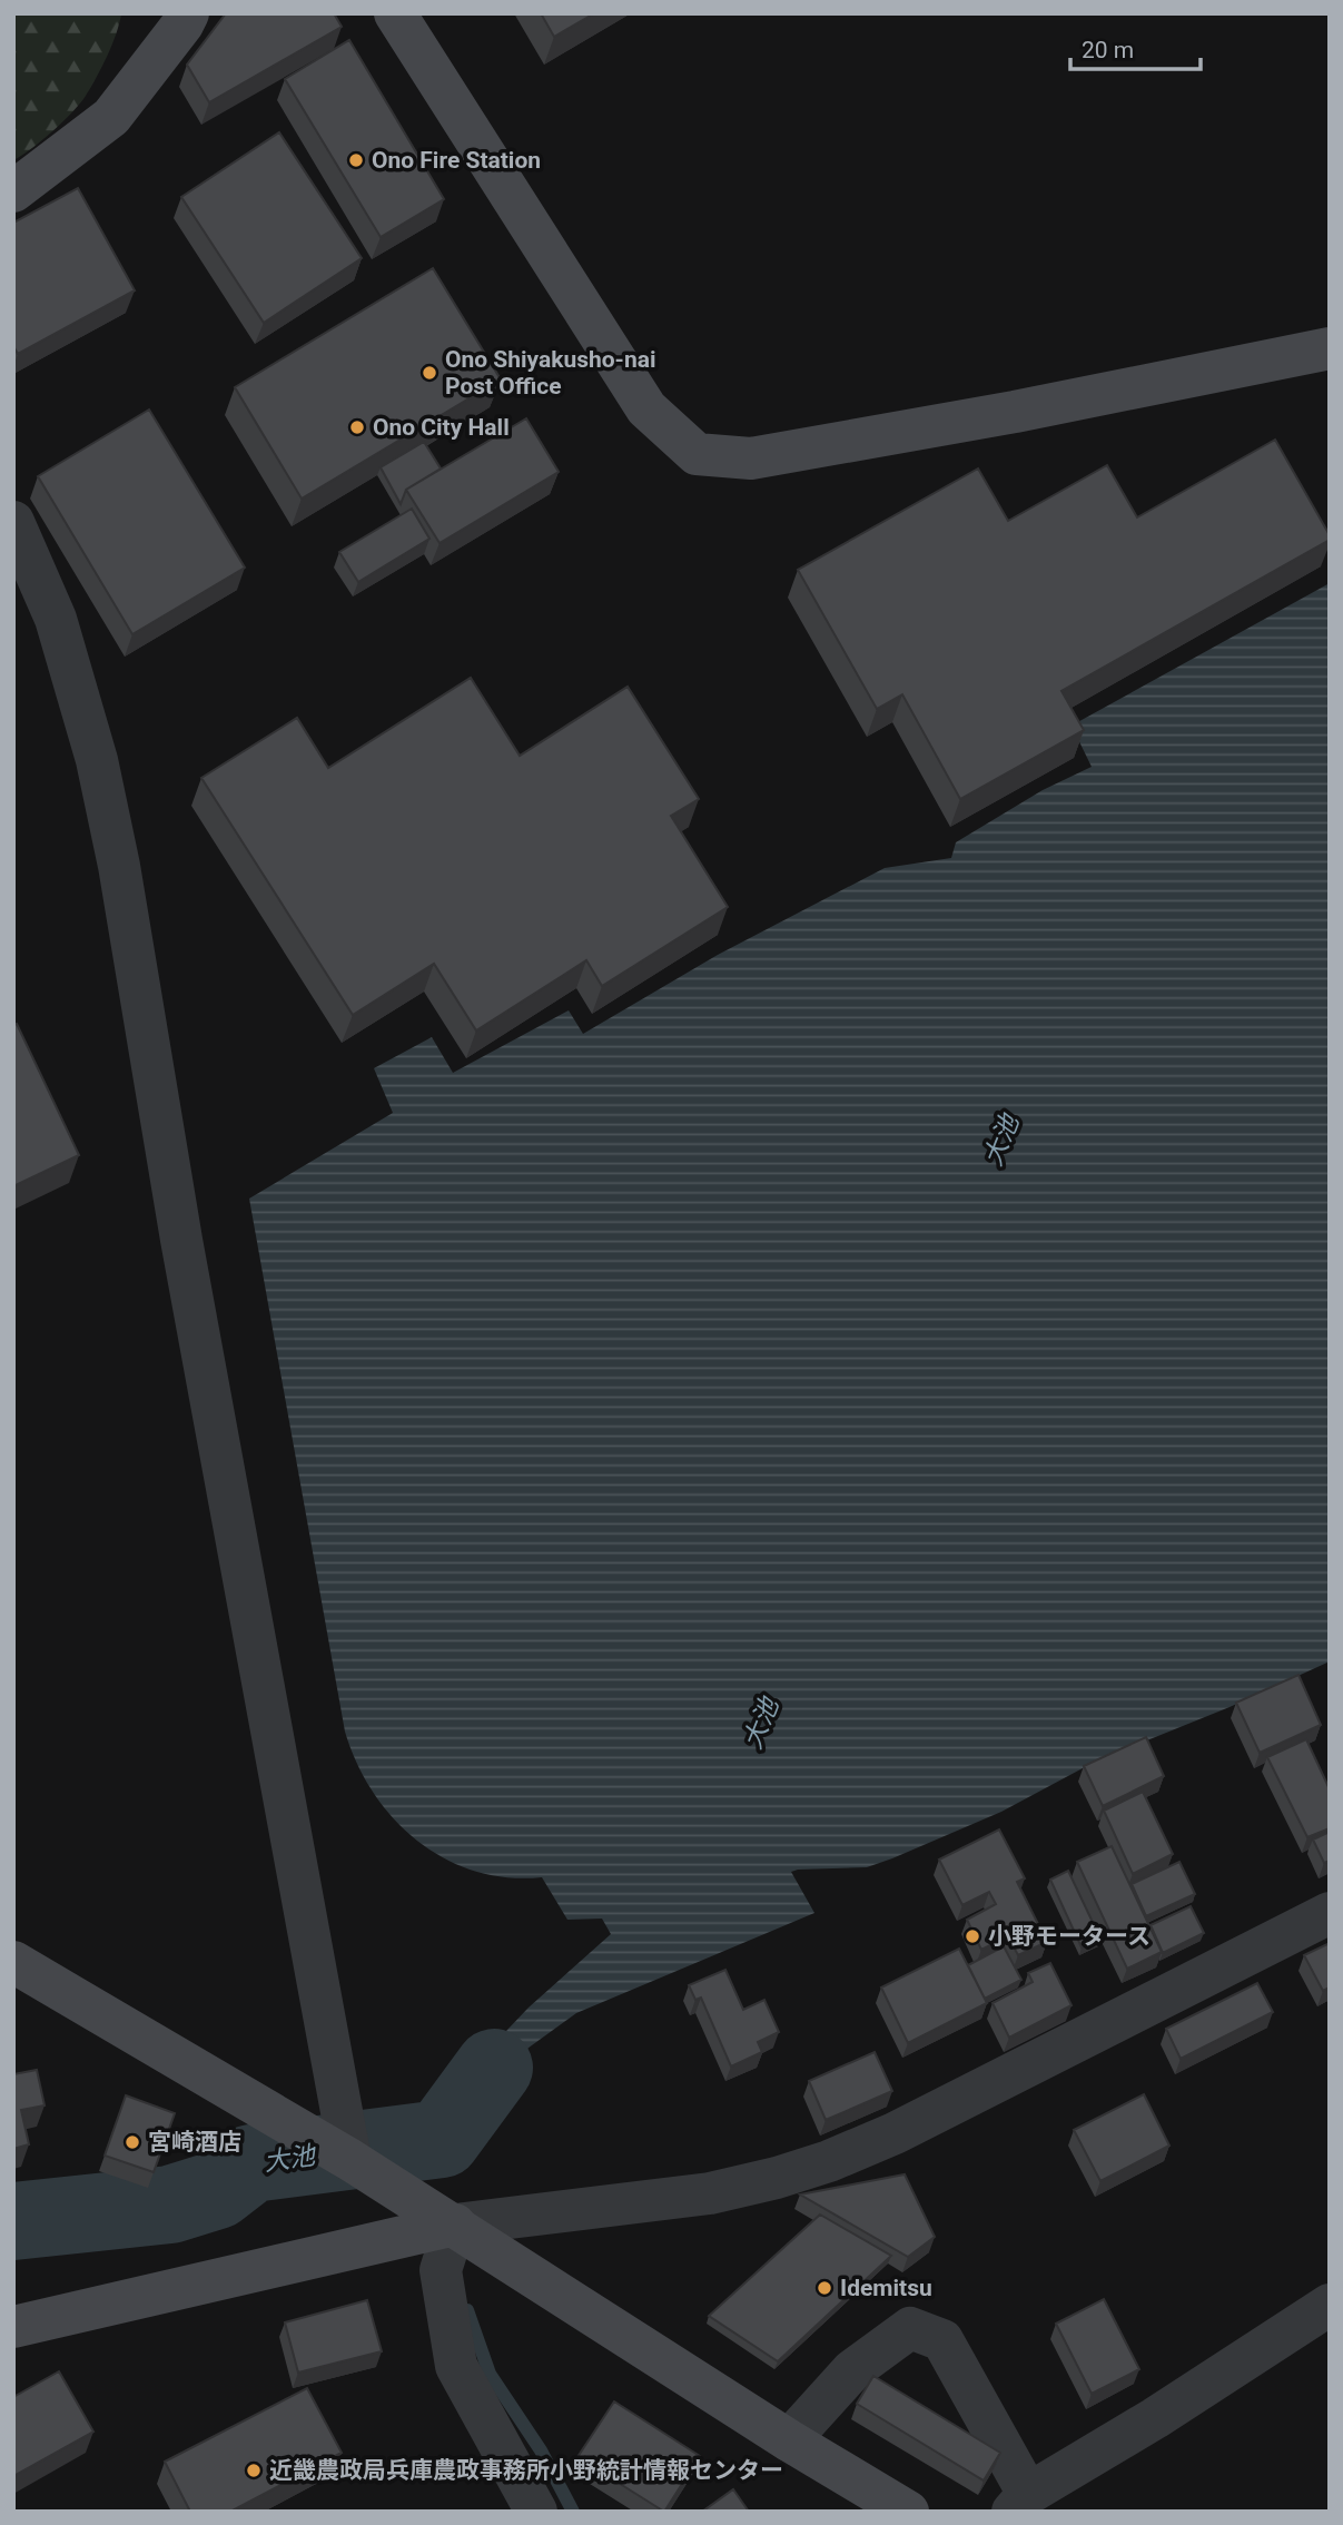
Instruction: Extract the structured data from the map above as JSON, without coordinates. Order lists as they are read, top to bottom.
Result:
{
  "water": ["大池"],
  "places": [
    "Ono Fire Station",
    "Ono Shiyakusho-nai Post Office",
    "Ono City Hall",
    "小野モータース",
    "宮崎酒店",
    "Idemitsu",
    "近畿農政局兵庫農政事務所小野統計情報センター"
  ],
  "scale_bar": "20 m"
}
